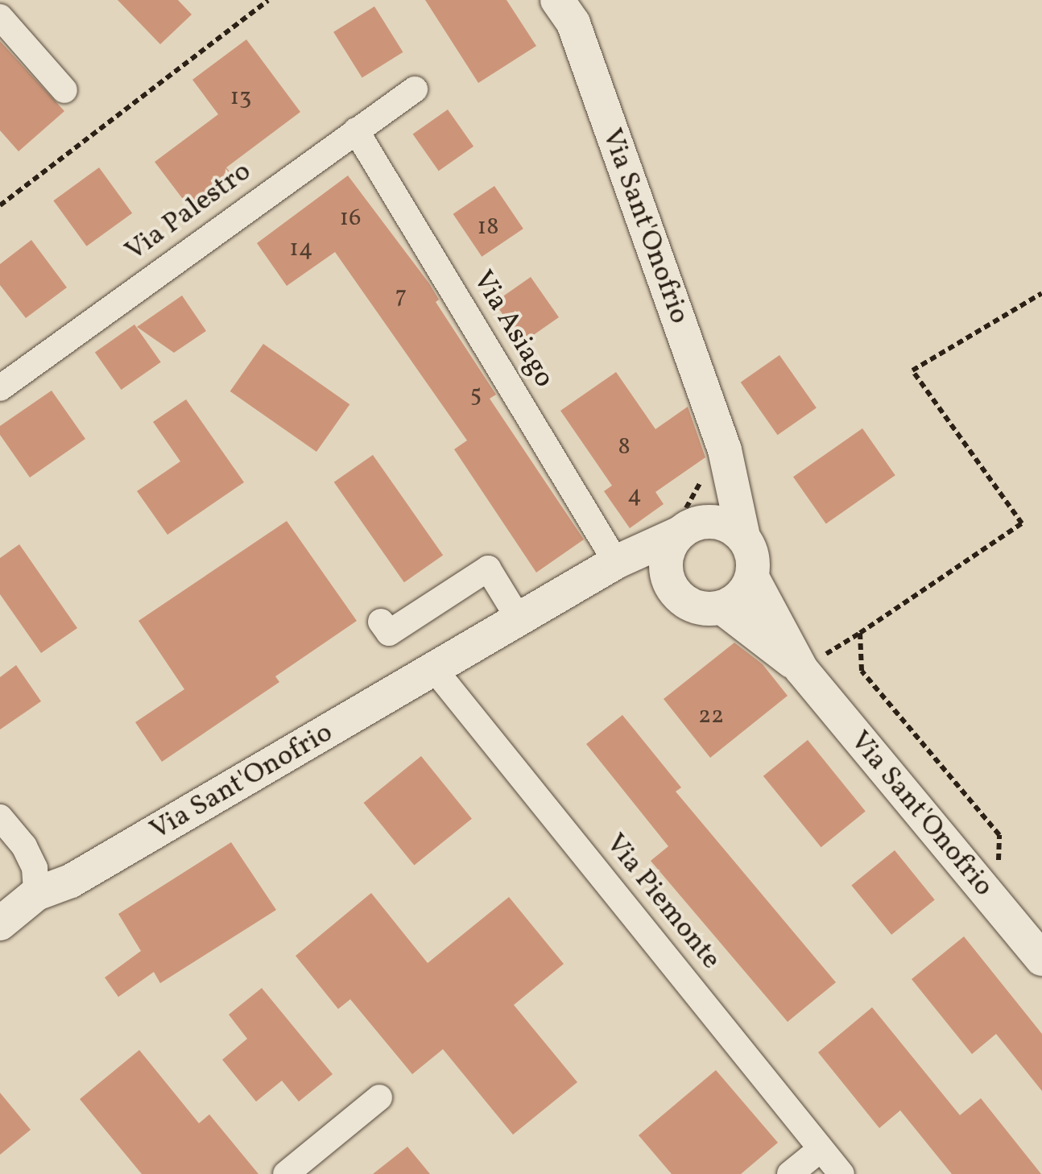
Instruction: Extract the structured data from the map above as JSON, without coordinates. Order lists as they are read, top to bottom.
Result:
{
  "streets": {
    "street": [
      "Via Palestro",
      "Via Sant'Onofrio",
      "Via Asiago",
      "Via Piemonte"
    ]
  },
  "crossings": [
    ["Via Palestro", "Via Asiago"],
    ["Via Sant'Onofrio", "Via Asiago"],
    ["Via Sant'Onofrio", "Via Piemonte"]
  ],
  "house_numbers": [
    "13",
    "16",
    "18",
    "14",
    "7",
    "5",
    "8",
    "4",
    "22"
  ]
}
